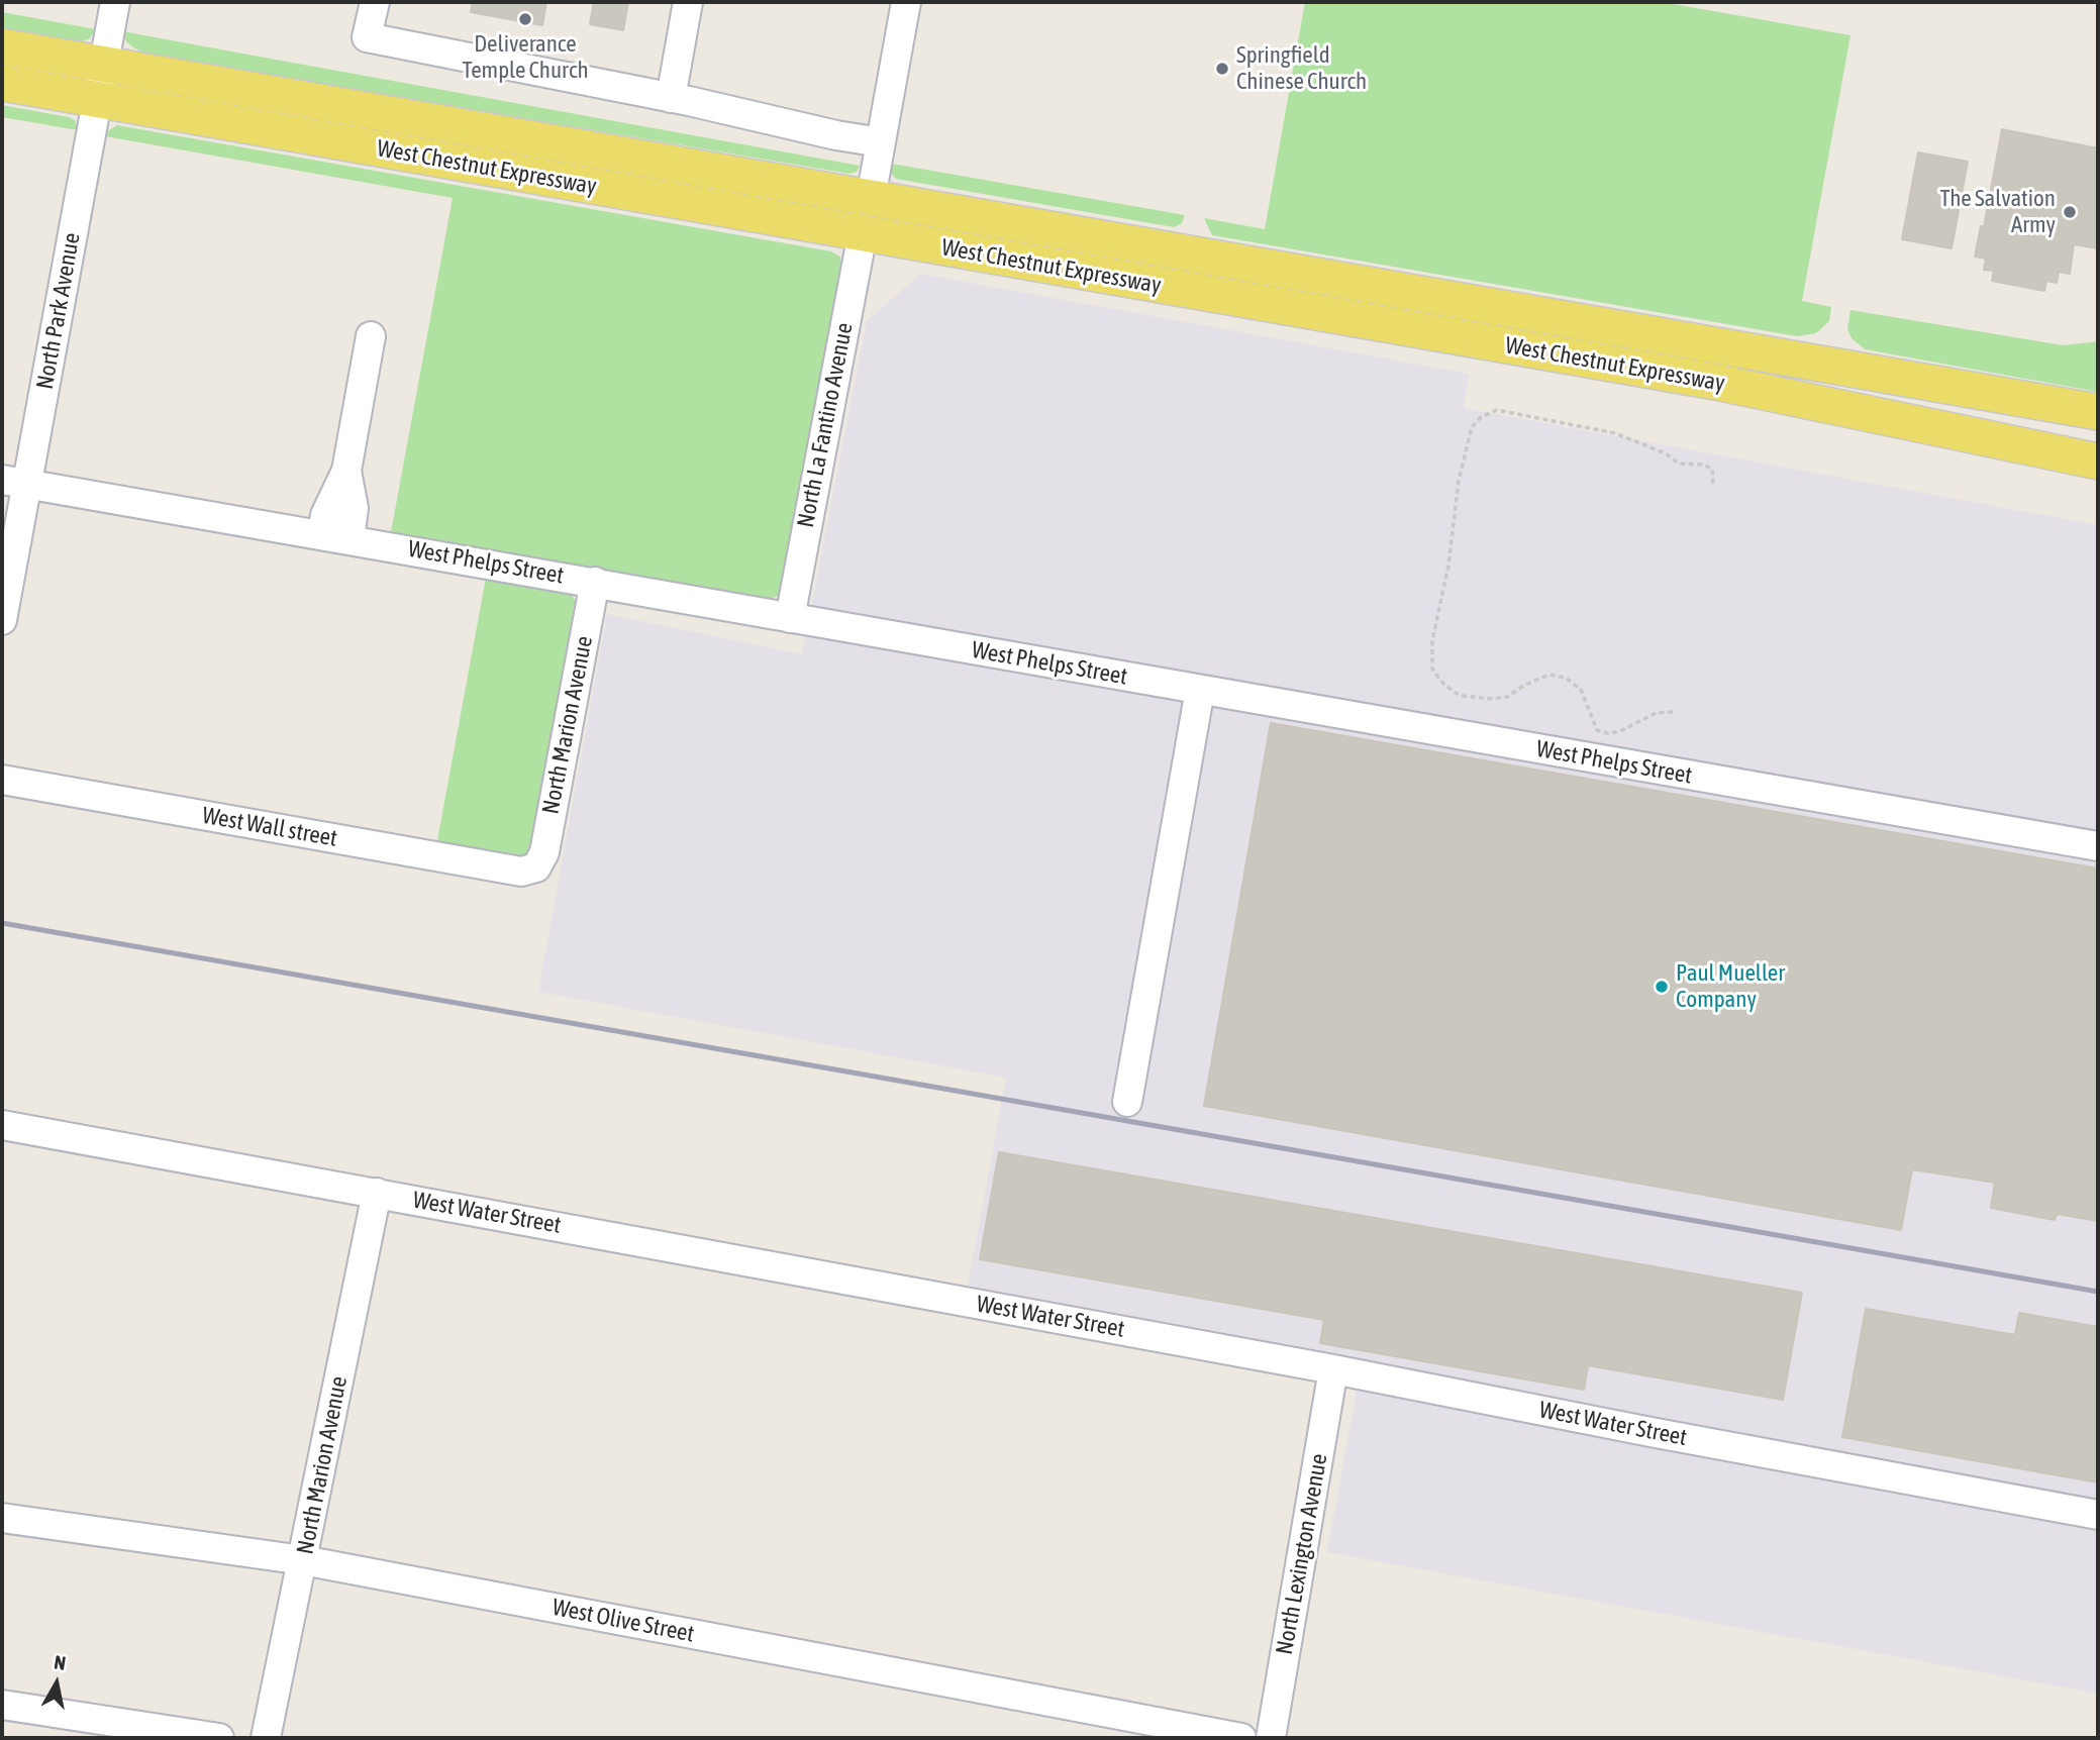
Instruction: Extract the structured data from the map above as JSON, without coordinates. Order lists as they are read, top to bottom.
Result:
{
  "streets": {
    "main road": ["West Chestnut Expressway"],
    "street": [
      "North Park Avenue",
      "North La Fantino Avenue",
      "West Phelps Street",
      "North Marion Avenue",
      "West Wall street",
      "West Water Street",
      "North Lexington Avenue",
      "West Olive Street"
    ]
  },
  "crossings": [
    ["West Chestnut Expressway", "North Park Avenue"],
    ["West Chestnut Expressway", "North La Fantino Avenue"],
    ["North Park Avenue", "West Phelps Street"],
    ["North La Fantino Avenue", "West Phelps Street"],
    ["West Phelps Street", "North Marion Avenue"],
    ["North Marion Avenue", "West Wall street"],
    ["North Marion Avenue", "West Water Street"],
    ["North Marion Avenue", "West Olive Street"],
    ["West Water Street", "North Lexington Avenue"]
  ],
  "places": [
    "Deliverance Temple Church",
    "Springfield Chinese Church",
    "The Salvation Army",
    "Paul Mueller Company"
  ],
  "north": "top"
}
